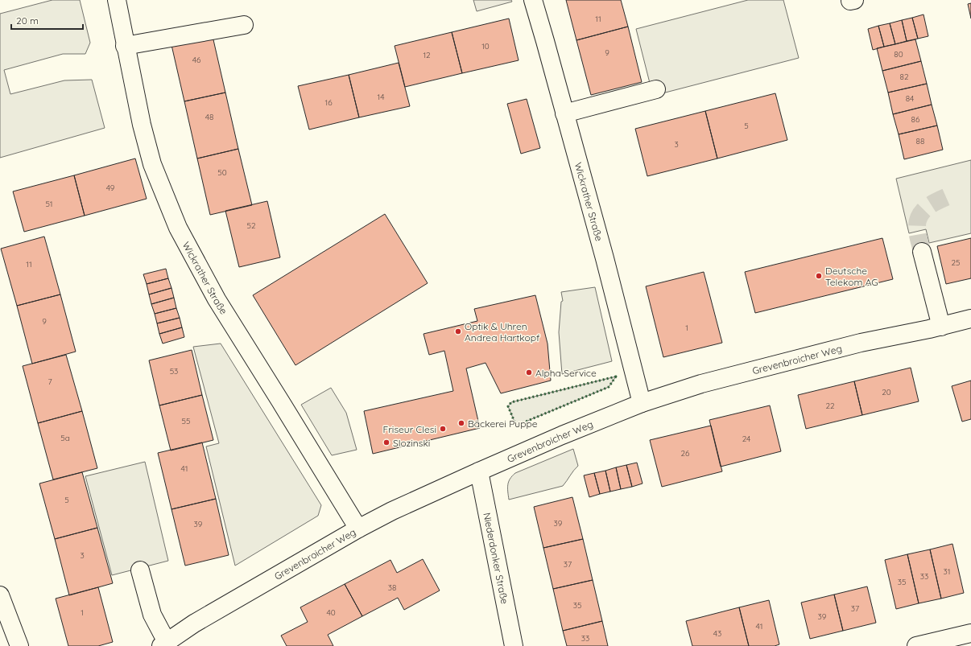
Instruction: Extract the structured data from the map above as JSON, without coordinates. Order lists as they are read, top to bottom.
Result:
{
  "streets": {
    "street": ["Wickrather Straße", "Grevenbroicher Weg", "Niederdonker Straße"]
  },
  "crossings": [
    ["Wickrather Straße", "Grevenbroicher Weg"],
    ["Grevenbroicher Weg", "Niederdonker Straße"]
  ],
  "places": [
    "Deutsche Telekom AG",
    "Optik & Uhren Andrea Hartkopf",
    "Alpha Service",
    "Bäckerei Puppe",
    "Friseur Clesi",
    "Slozinski"
  ],
  "house_numbers": [
    "11",
    "10",
    "9",
    "80",
    "12",
    "46",
    "82",
    "14",
    "84",
    "16",
    "48",
    "86",
    "5",
    "88",
    "3",
    "50",
    "49",
    "51",
    "52",
    "25",
    "11",
    "9",
    "1",
    "53",
    "7",
    "20",
    "22",
    "55",
    "5a",
    "24",
    "26",
    "41",
    "5",
    "39",
    "39",
    "3",
    "37",
    "31",
    "33",
    "35",
    "38",
    "35",
    "37",
    "1",
    "40",
    "39",
    "41",
    "43",
    "33"
  ],
  "scale_bar": "20 m"
}
